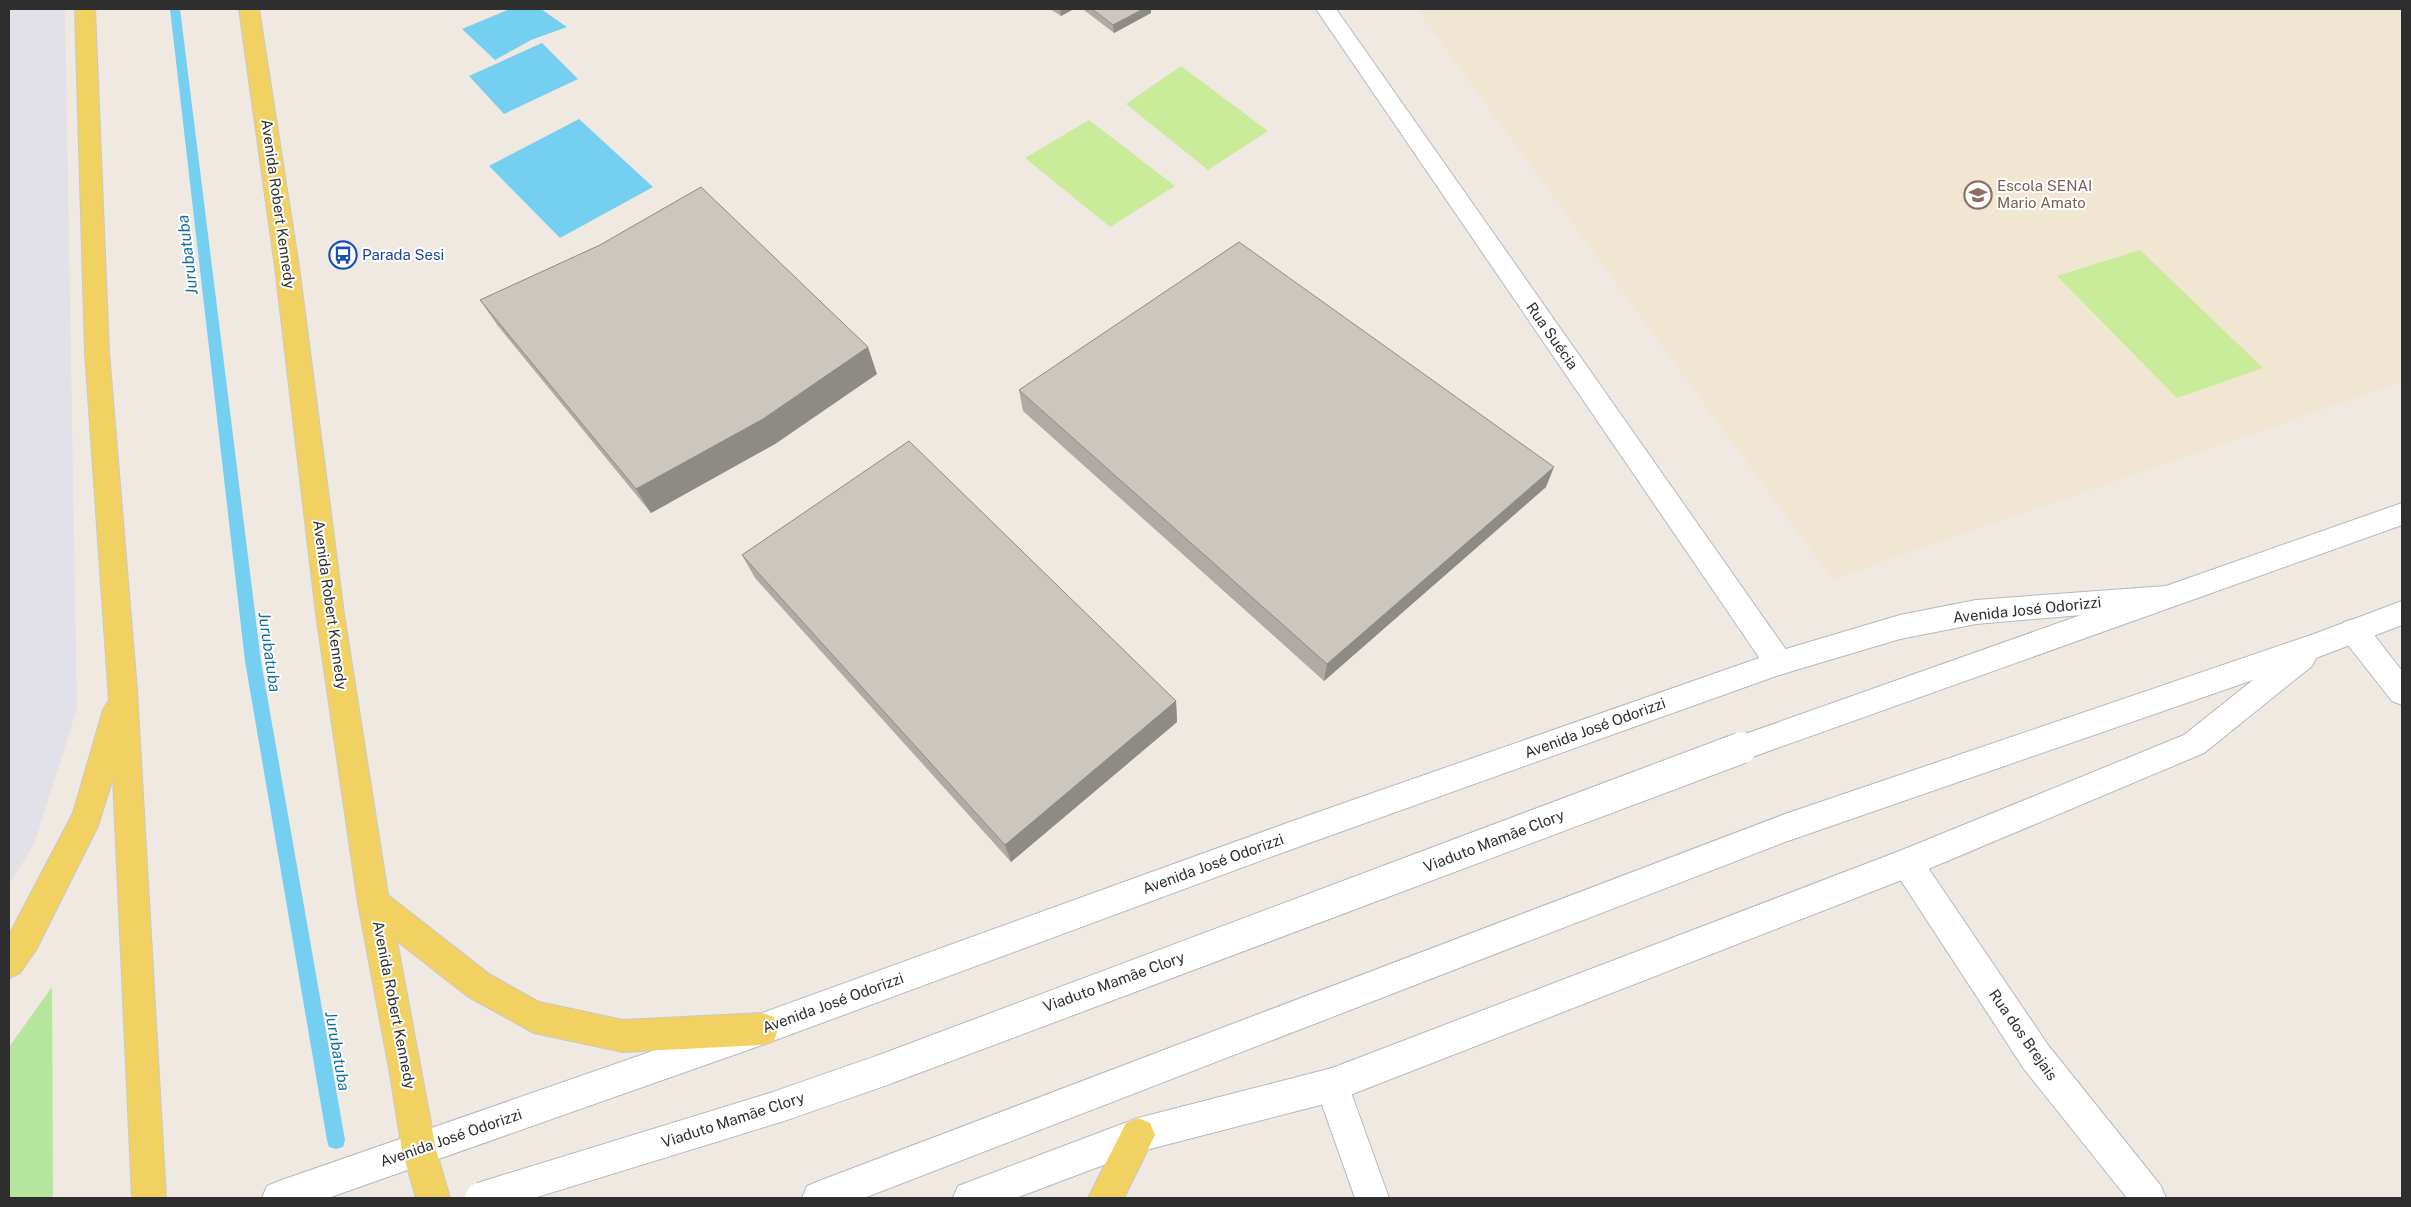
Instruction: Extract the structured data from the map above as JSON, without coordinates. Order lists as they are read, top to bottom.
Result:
{
  "streets": {
    "main road": ["Avenida Robert Kennedy"],
    "street": [
      "Rua Suécia",
      "Avenida José Odorizzi",
      "Viaduto Mamãe Clory",
      "Rua dos Brejais"
    ]
  },
  "crossings": [
    ["Avenida Robert Kennedy", "Avenida José Odorizzi"],
    ["Rua Suécia", "Avenida José Odorizzi"],
    ["Avenida José Odorizzi", "Viaduto Mamãe Clory"]
  ],
  "water": ["Jurubatuba"],
  "places": {
    "school or university": ["Escola SENAI Mario Amato"],
    "bus stop": ["Parada Sesi"]
  }
}
